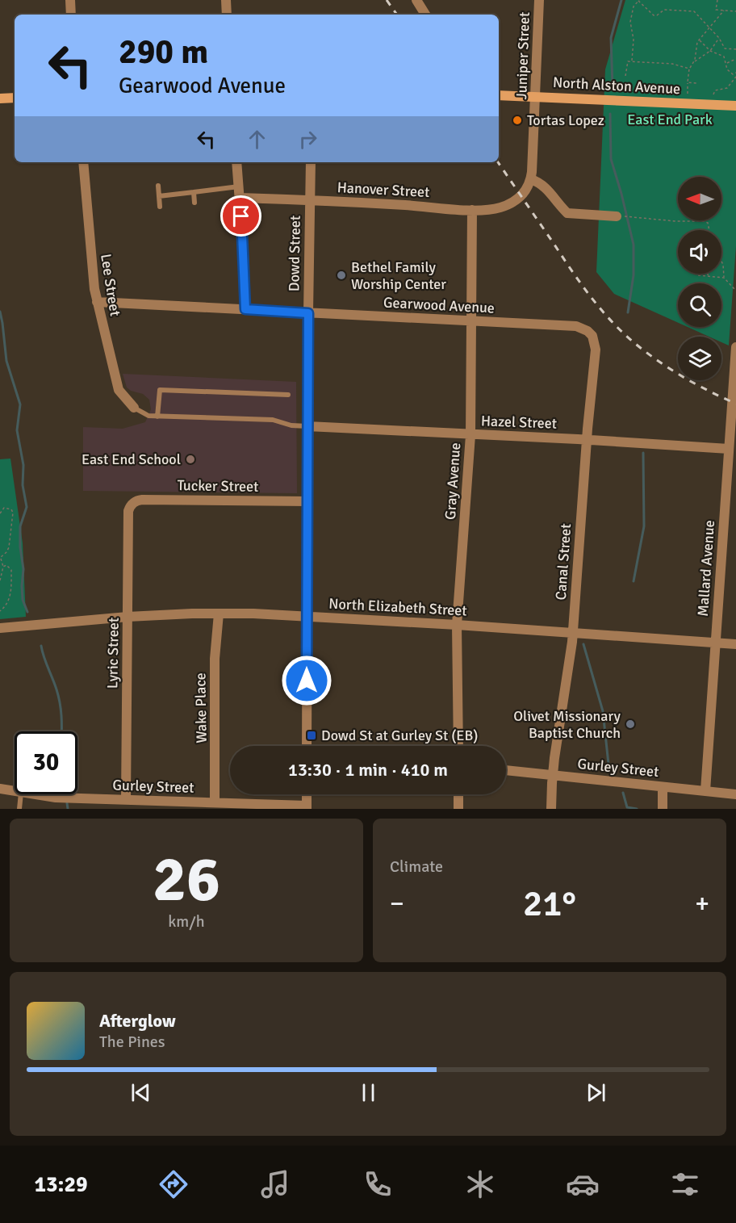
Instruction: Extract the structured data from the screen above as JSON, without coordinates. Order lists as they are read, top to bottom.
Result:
{
  "streets": {
    "main road": ["North Alston Avenue"],
    "street": [
      "Juniper Street",
      "Hanover Street",
      "Dowd Street",
      "Lee Street",
      "Gearwood Avenue",
      "Hazel Street",
      "Gray Avenue",
      "Tucker Street",
      "Canal Street",
      "Mallard Avenue",
      "North Elizabeth Street",
      "Lyric Street",
      "Wake Place",
      "Gurley Street"
    ]
  },
  "crossings": [
    ["Juniper Street", "North Alston Avenue"],
    ["Juniper Street", "Hanover Street"],
    ["Hanover Street", "Dowd Street"],
    ["Hanover Street", "Gray Avenue"],
    ["Dowd Street", "Gearwood Avenue"],
    ["Dowd Street", "Hazel Street"],
    ["Dowd Street", "Tucker Street"],
    ["Dowd Street", "North Elizabeth Street"],
    ["Lee Street", "Gearwood Avenue"],
    ["Gearwood Avenue", "Gray Avenue"],
    ["Gearwood Avenue", "Canal Street"],
    ["Hazel Street", "Gray Avenue"],
    ["Hazel Street", "Canal Street"],
    ["Hazel Street", "Mallard Avenue"],
    ["Gray Avenue", "North Elizabeth Street"],
    ["Tucker Street", "Lyric Street"],
    ["Canal Street", "North Elizabeth Street"],
    ["Canal Street", "Gurley Street"],
    ["Mallard Avenue", "North Elizabeth Street"],
    ["Mallard Avenue", "Gurley Street"],
    ["North Elizabeth Street", "Lyric Street"],
    ["North Elizabeth Street", "Wake Place"],
    ["Lyric Street", "Gurley Street"],
    ["Wake Place", "Gurley Street"]
  ],
  "parks": ["East End Park"],
  "places": {
    "other": [
      "Tortas Lopez",
      "Bethel Family Worship Center",
      "East End School",
      "Olivet Missionary Baptist Church"
    ],
    "transit": ["Dowd St at Gurley St (EB)"]
  },
  "north": "left",
  "page": {
    "turn": ["290 m", "Gearwood Avenue"],
    "limit": "30",
    "trip": "13:30 · 1 min · 410 m",
    "tile": [
      ["26", "km/h"],
      "Climate"
    ],
    "heat": ["−", "21°", "+"],
    "song": ["Afterglow", "The Pines"],
    "tabs": "13:29"
  }
}
